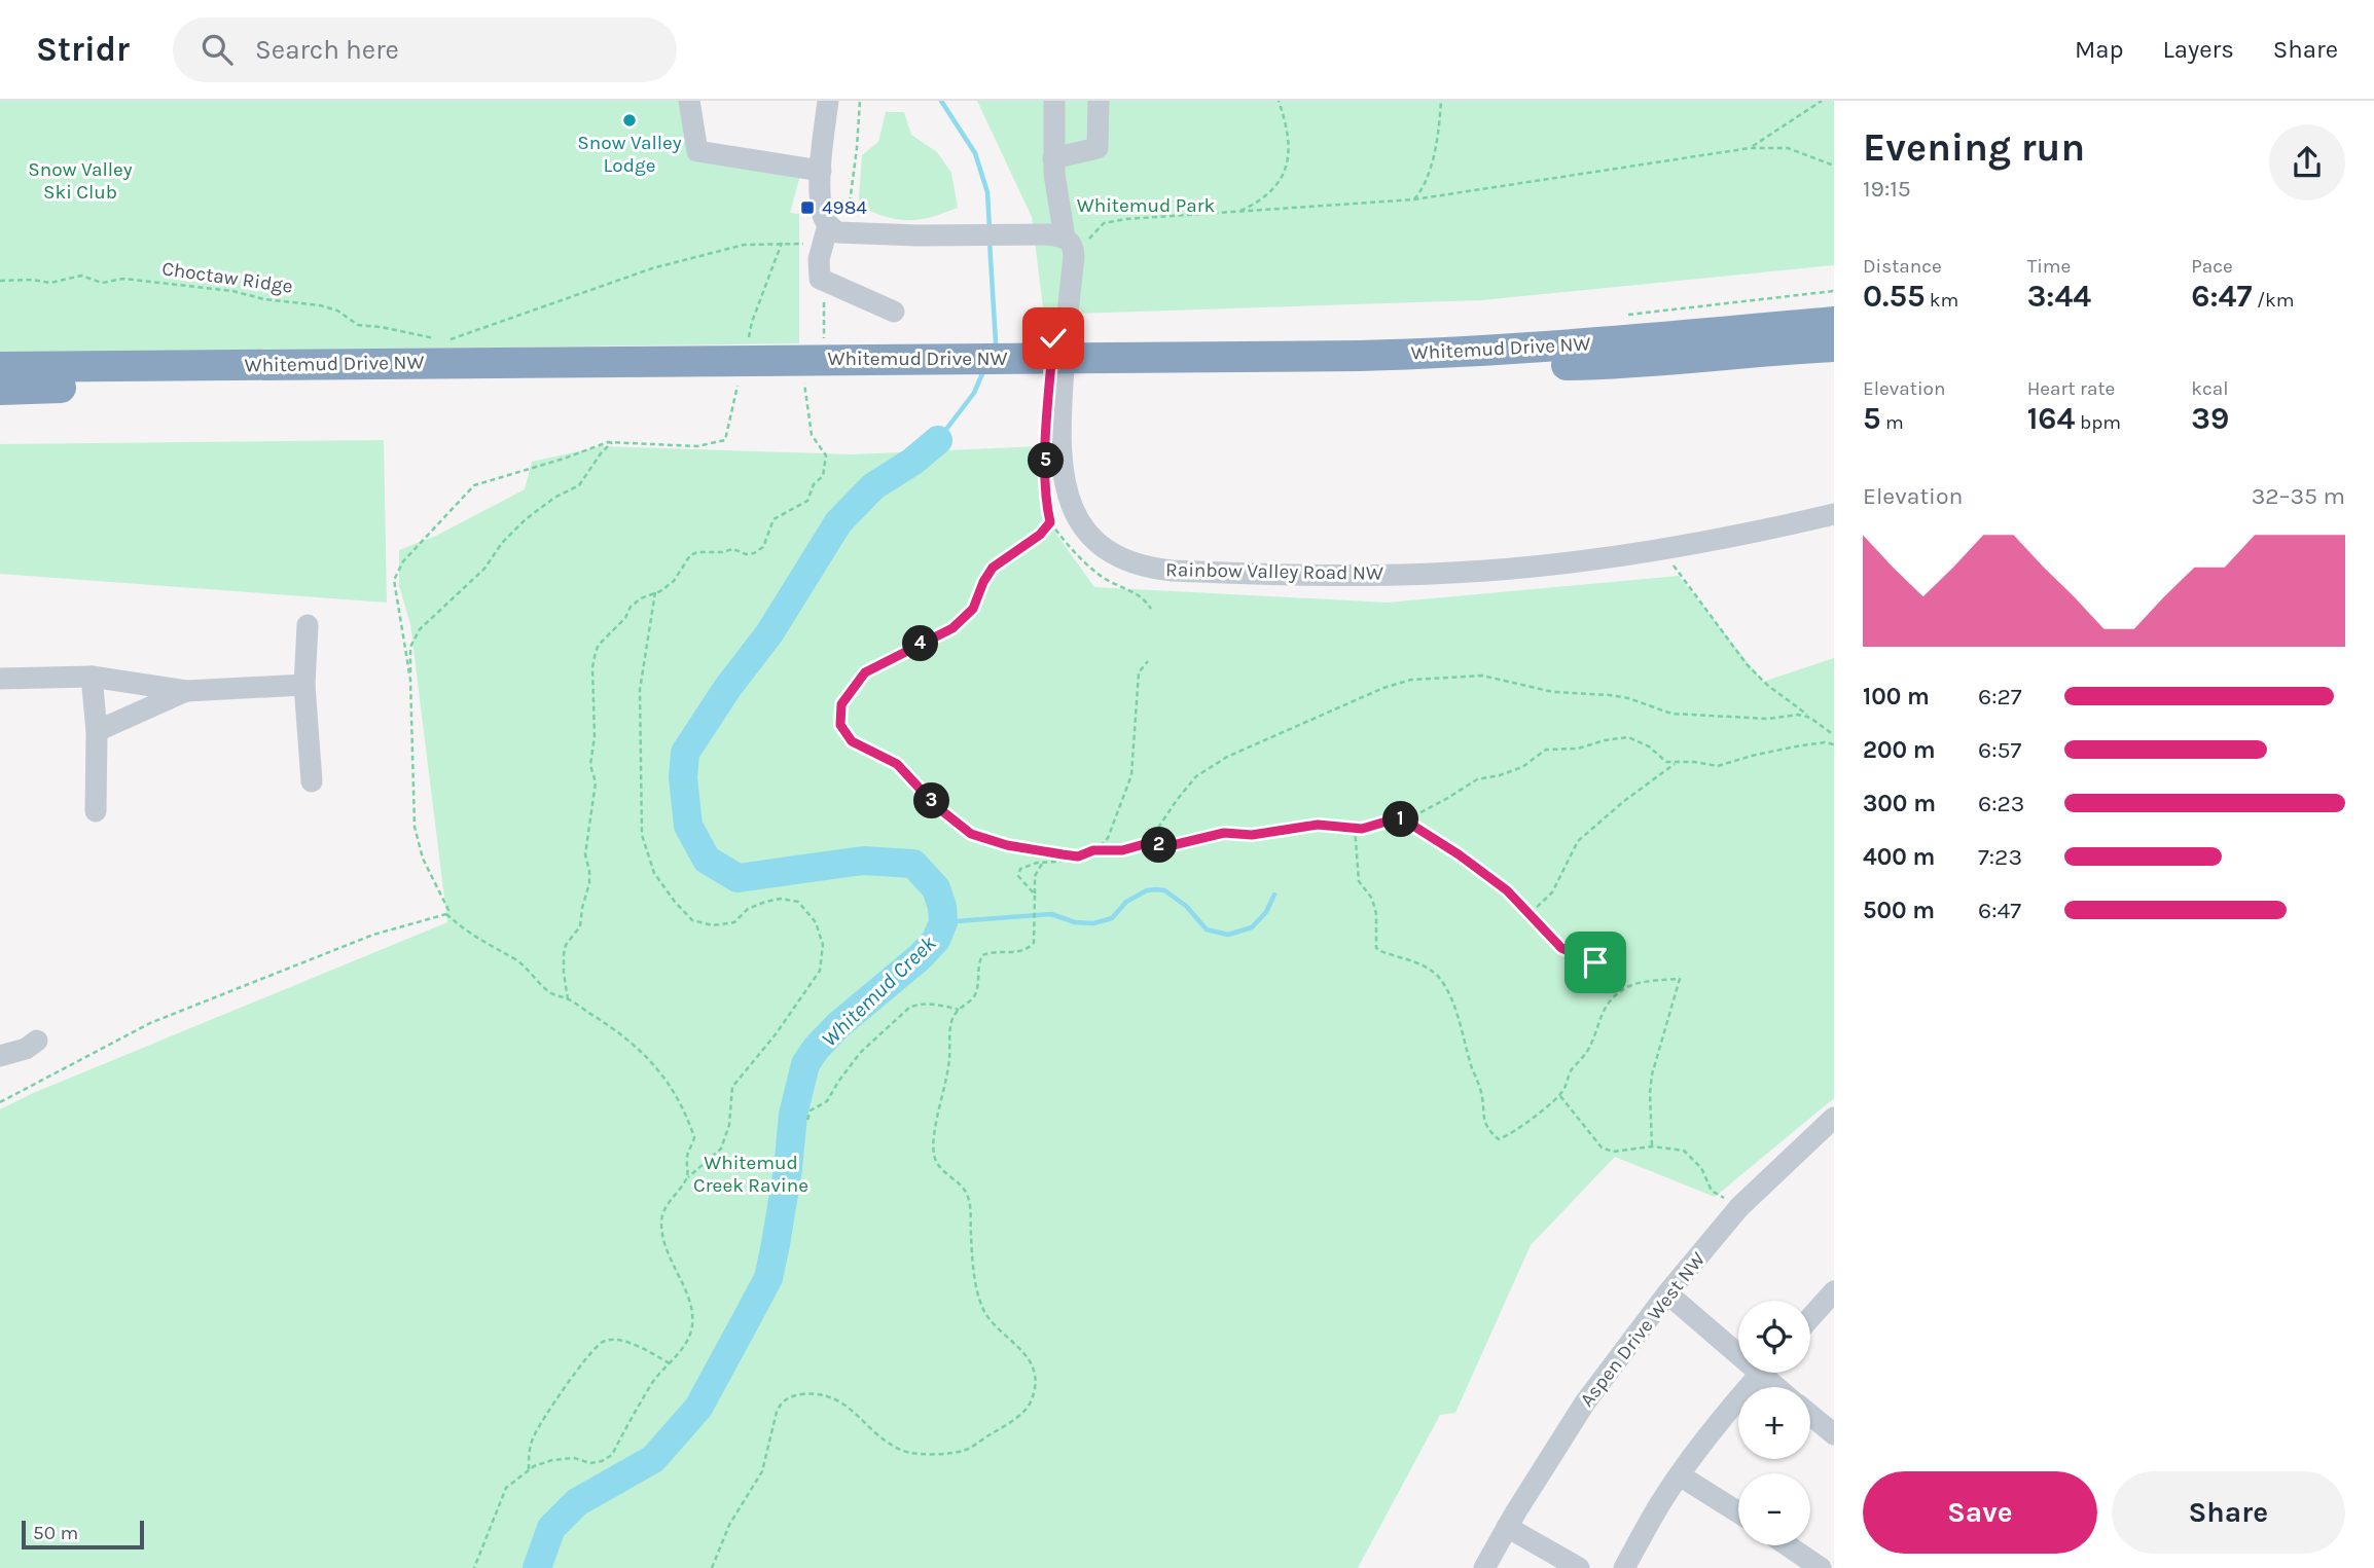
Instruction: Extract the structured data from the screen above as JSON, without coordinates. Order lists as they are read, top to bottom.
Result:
{
  "streets": {
    "highway": ["Whitemud Drive NW"],
    "street": ["Rainbow Valley Road NW", "Aspen Drive West NW"],
    "path": ["Choctaw Ridge"]
  },
  "water": ["Whitemud Creek"],
  "parks": ["Snow Valley Ski Club", "Whitemud Park", "Whitemud Creek Ravine"],
  "places": {
    "other": ["Snow Valley Lodge"],
    "transit": ["4984"]
  },
  "scale_bar": "50 m",
  "page": {
    "header": "Stridr",
    "search": "Search here",
    "nav": ["Map", "Layers", "Share"],
    "heading": ["Evening run", "19:15"],
    "stats": [
      ["Distance", "0.55 km"],
      ["Time", "3:44"],
      ["Pace", "6:47 /km"],
      ["Elevation", "5 m"],
      ["Heart rate", "164 bpm"],
      ["kcal", "39"]
    ],
    "pins": [
      "5",
      "4",
      "3",
      "1",
      "2"
    ],
    "chart": ["Elevation", "32–35 m"],
    "list": [
      {
        "name": "100 m",
        "note": "6:27"
      },
      {
        "name": "200 m",
        "note": "6:57"
      },
      {
        "name": "300 m",
        "note": "6:23"
      },
      {
        "name": "400 m",
        "note": "7:23"
      },
      {
        "name": "500 m",
        "note": "6:47"
      }
    ],
    "map_buttons": ["+", "−"],
    "buttons": ["Save", "Share"],
    "scale": "50 m"
  }
}
